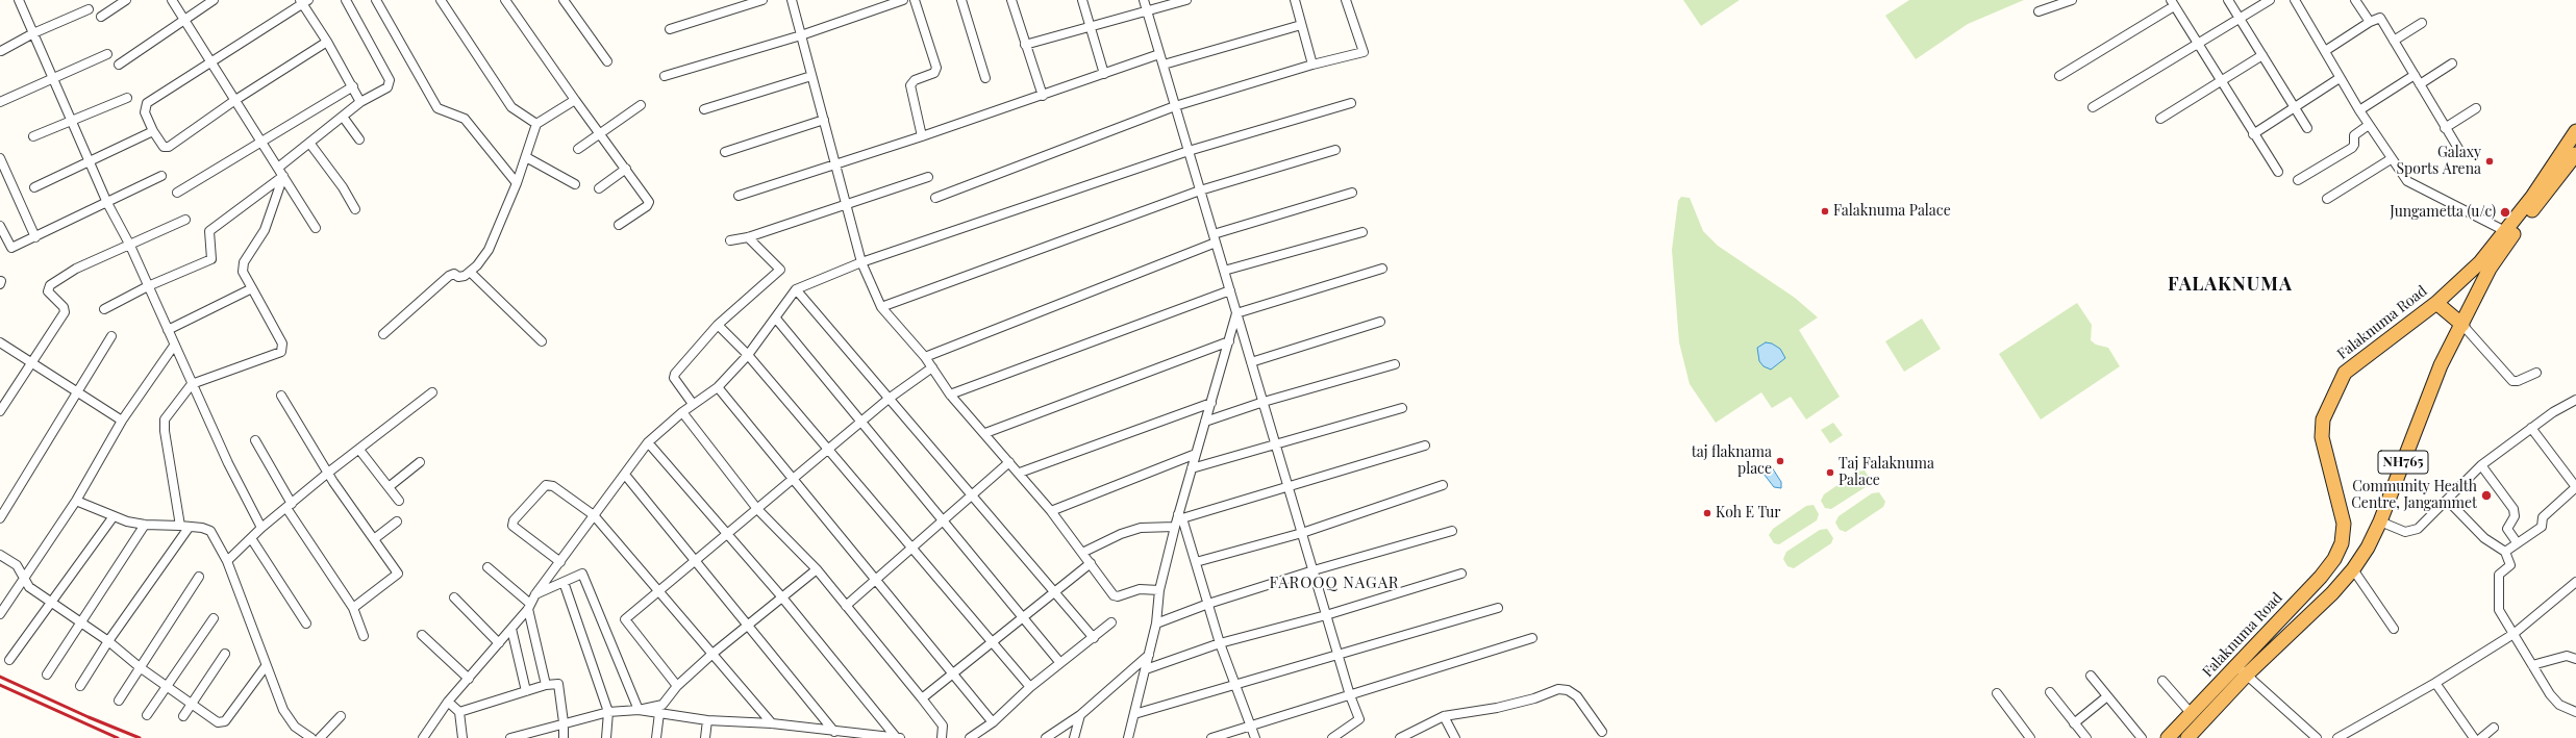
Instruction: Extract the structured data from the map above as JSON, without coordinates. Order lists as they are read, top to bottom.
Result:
{
  "streets": {
    "highway": ["Falaknuma Road", "NH765"]
  },
  "districts": ["FALAKNUMA", "FAROOQ NAGAR"],
  "places": [
    "Galaxy Sports Arena",
    "Falaknuma Palace",
    "Jungametta (u/c)",
    "taj flaknama place",
    "Taj Falaknuma Palace",
    "Community Health Centre, Jangammet",
    "Koh E Tur"
  ]
}
